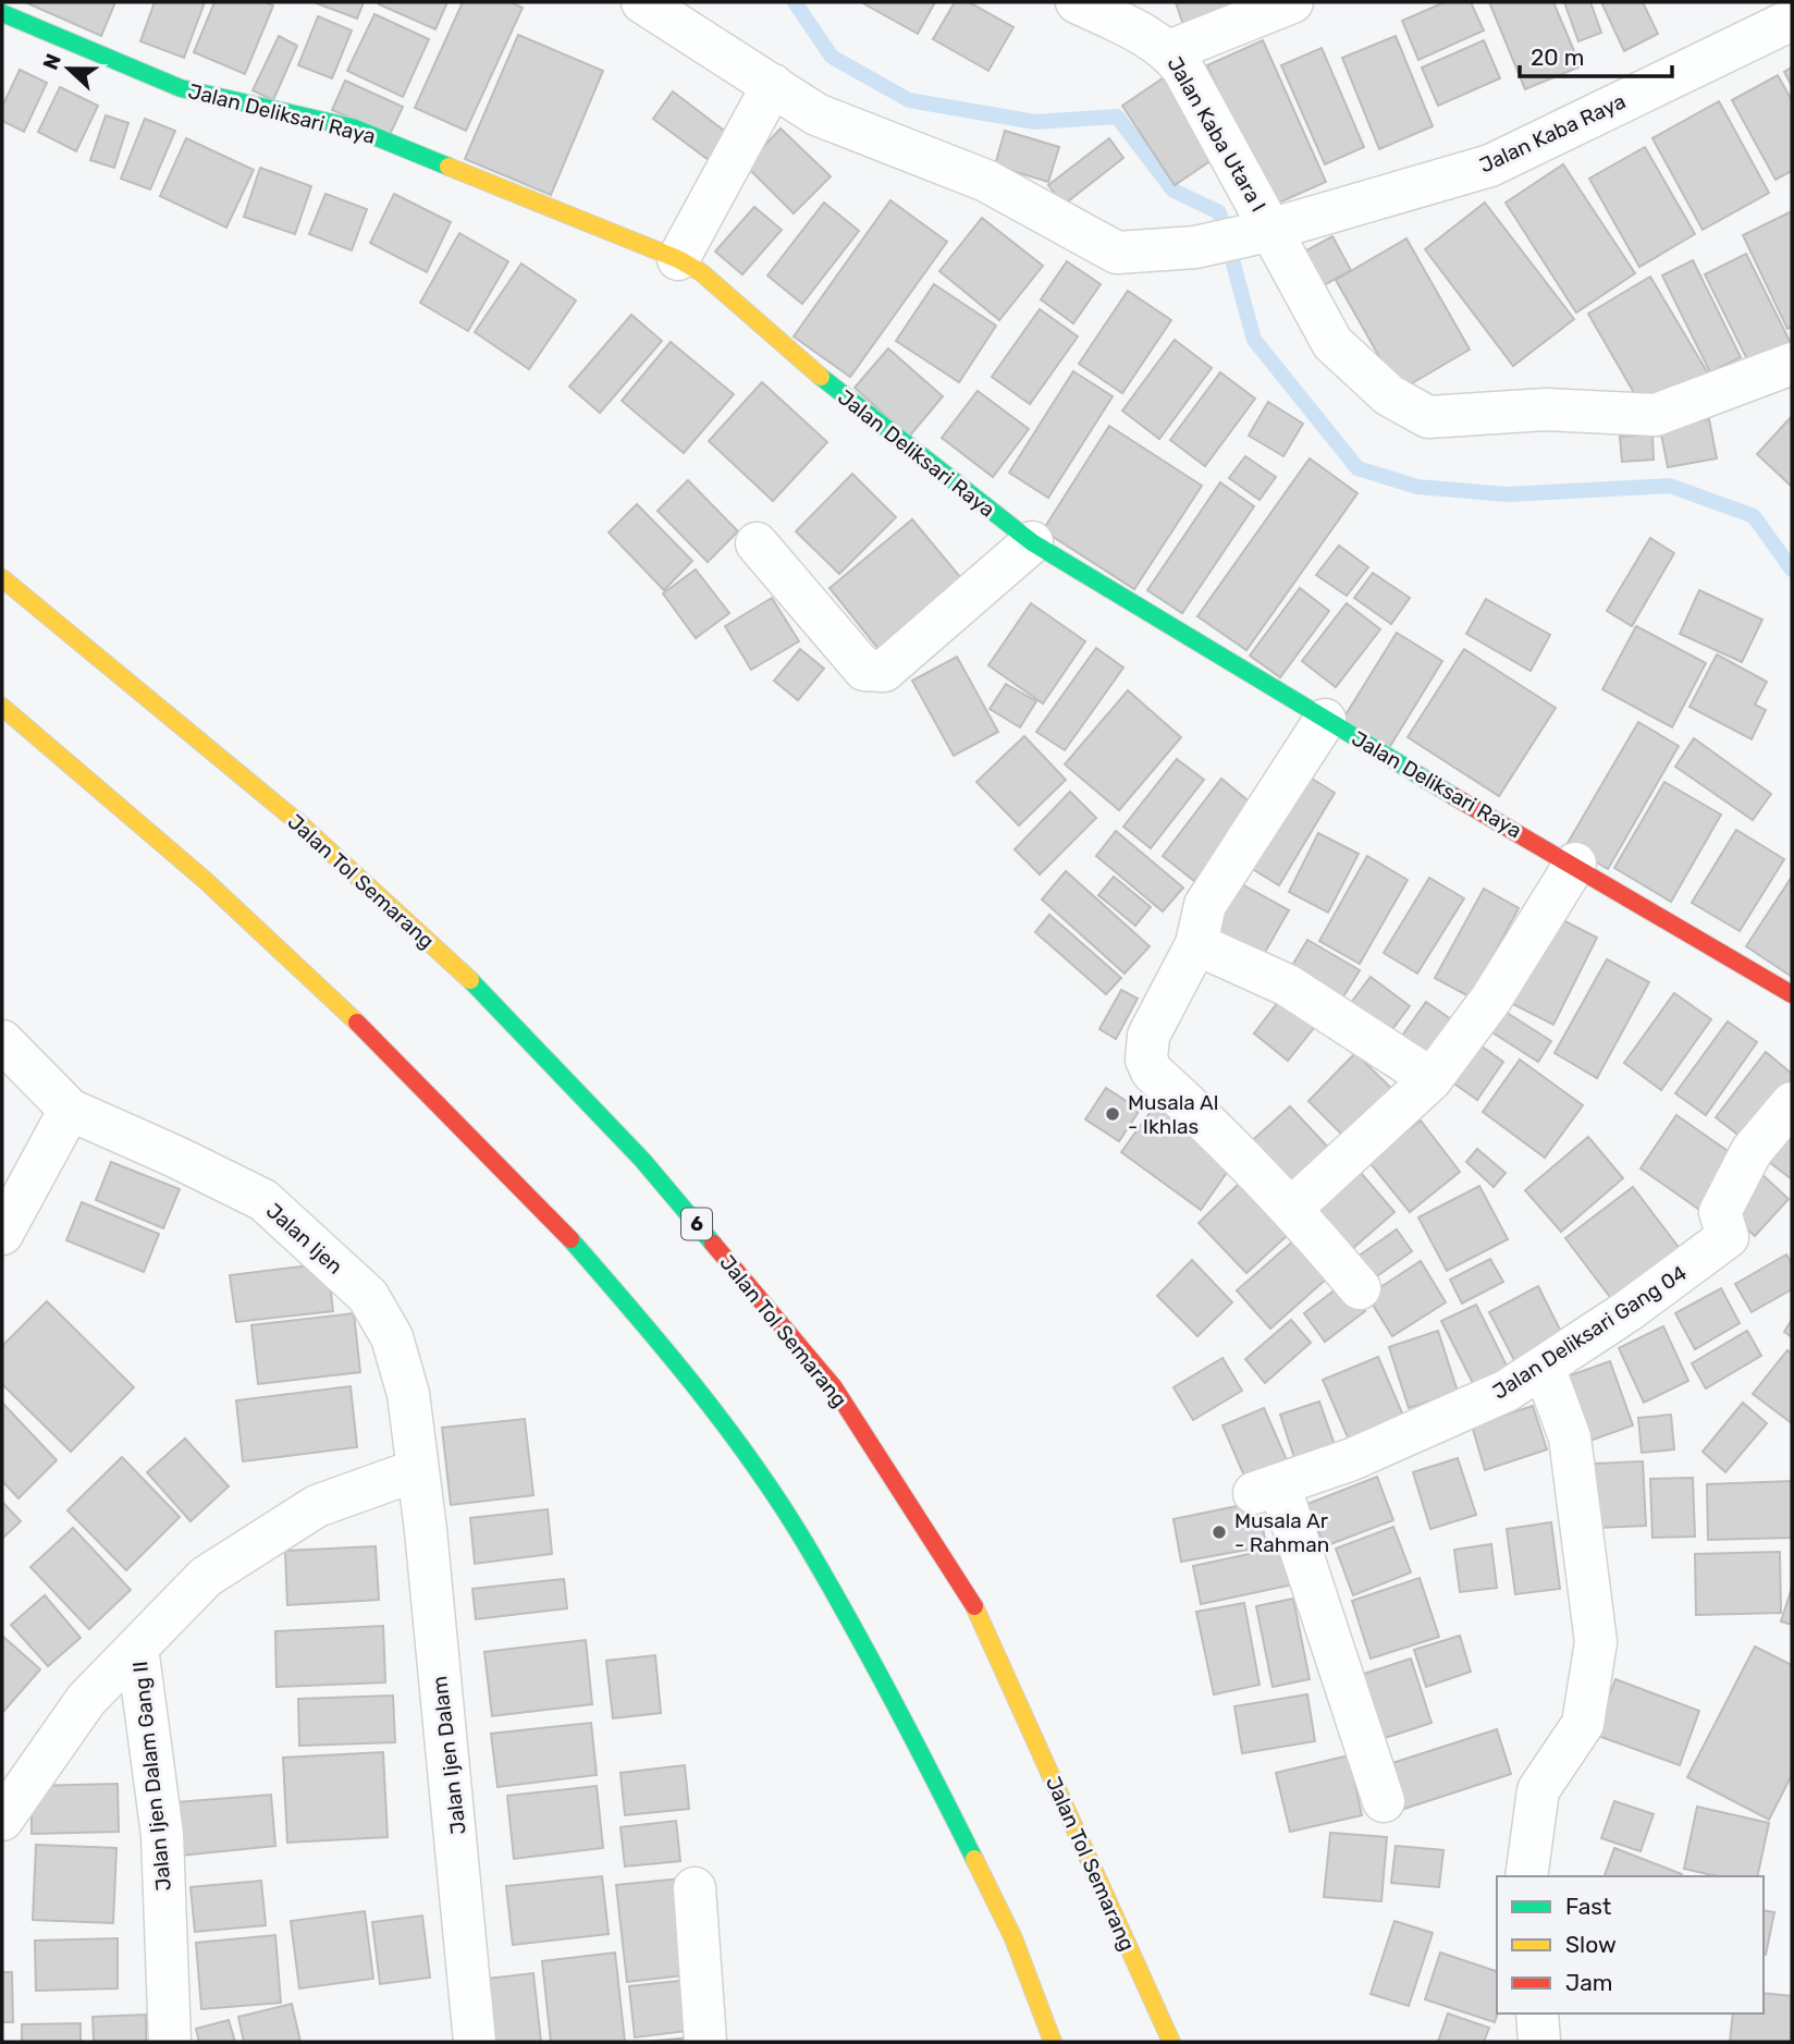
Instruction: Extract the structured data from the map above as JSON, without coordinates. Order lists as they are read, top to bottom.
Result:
{
  "streets": {
    "main road": ["Jalan Deliksari Raya", "Jalan Tol Semarang", "6"],
    "street": [
      "Jalan Kaba Raya",
      "Jalan Kaba Utara I",
      "Jalan Ijen",
      "Jalan Deliksari Gang 04",
      "Jalan Ijen Dalam",
      "Jalan Ijen Dalam Gang II"
    ]
  },
  "crossings": [
    ["Jalan Kaba Raya", "Jalan Kaba Utara I"],
    ["Jalan Ijen", "Jalan Ijen Dalam"]
  ],
  "places": ["Musala Al - Ikhlas", "Musala Ar - Rahman"],
  "legend": ["Fast", "Slow", "Jam"],
  "scale_bar": "20 m",
  "north": "left"
}
